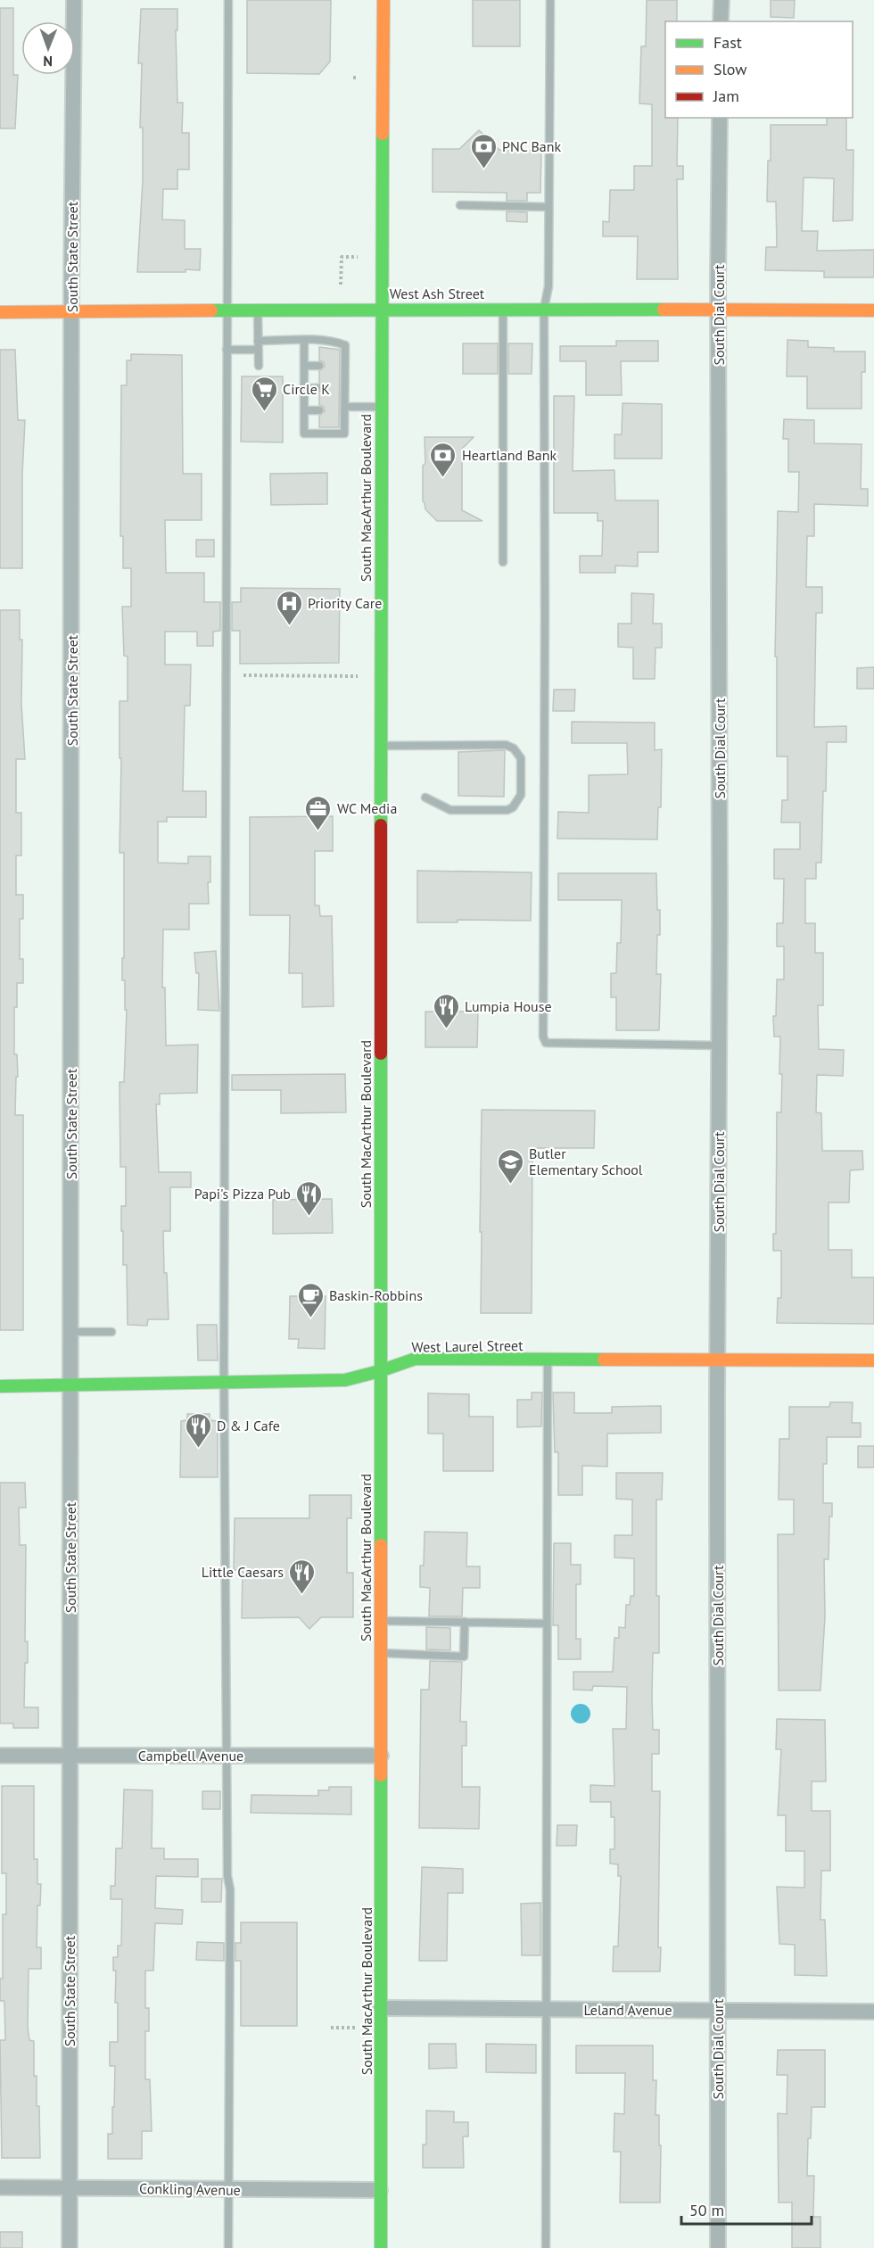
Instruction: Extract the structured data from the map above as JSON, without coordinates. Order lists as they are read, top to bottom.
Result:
{
  "streets": {
    "main road": ["West Ash Street", "South MacArthur Boulevard", "West Laurel Street"],
    "street": [
      "South State Street",
      "South Dial Court",
      "Campbell Avenue",
      "Leland Avenue",
      "Conkling Avenue"
    ]
  },
  "crossings": [
    ["South State Street", "West Ash Street"],
    ["South State Street", "West Laurel Street"],
    ["South State Street", "Campbell Avenue"],
    ["South State Street", "Conkling Avenue"],
    ["West Ash Street", "South Dial Court"],
    ["West Ash Street", "South MacArthur Boulevard"],
    ["South Dial Court", "West Laurel Street"],
    ["South Dial Court", "Leland Avenue"],
    ["South MacArthur Boulevard", "West Laurel Street"],
    ["South MacArthur Boulevard", "Campbell Avenue"],
    ["South MacArthur Boulevard", "Leland Avenue"],
    ["South MacArthur Boulevard", "Conkling Avenue"]
  ],
  "places": {
    "bank": ["PNC Bank", "Heartland Bank"],
    "supermarket": ["Circle K"],
    "hospital": ["Priority Care"],
    "office": ["WC Media"],
    "restaurant": [
      "Lumpia House",
      "Papi's Pizza Pub",
      "D & J Cafe",
      "Little Caesars"
    ],
    "school or university": ["Butler Elementary School"],
    "cafe": ["Baskin-Robbins"]
  },
  "legend": ["Fast", "Slow", "Jam"],
  "scale_bar": "50 m",
  "north": "bottom"
}
